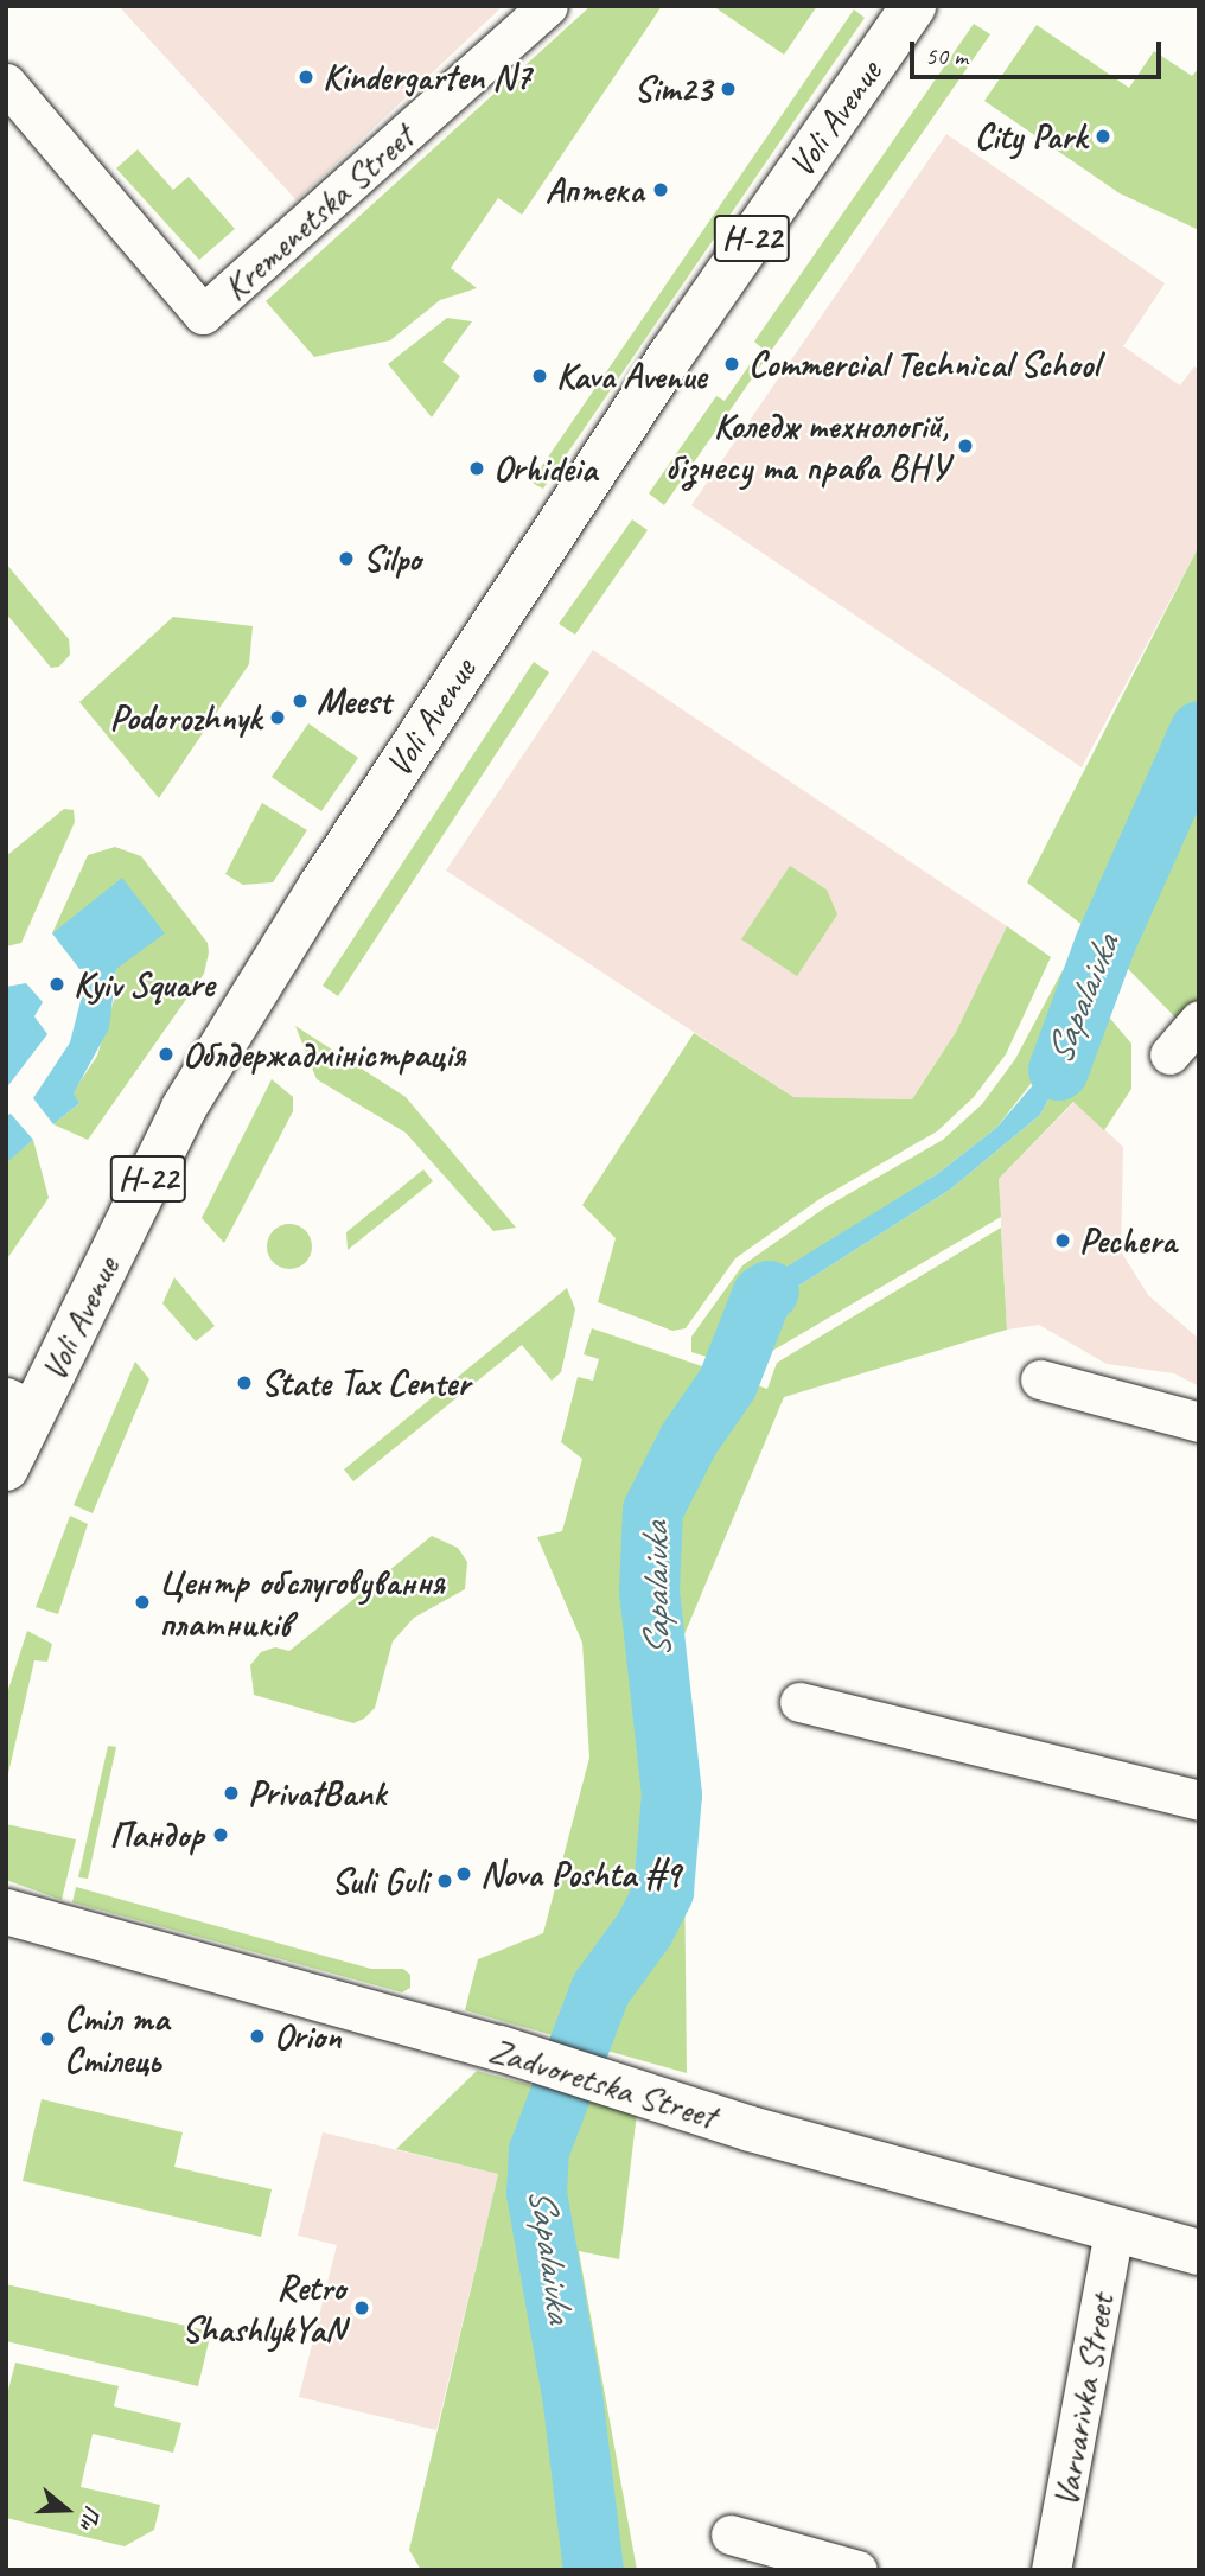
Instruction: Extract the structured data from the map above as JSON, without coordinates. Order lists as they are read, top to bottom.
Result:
{
  "streets": {
    "main road": ["Voli Avenue", "Н-22", "Zadvoretska Street"],
    "street": ["Kremenetska Street", "Varvarivka Street"]
  },
  "crossings": [
    ["Zadvoretska Street", "Varvarivka Street"]
  ],
  "water": ["Sapalaivka"],
  "places": [
    "Kindergarten N7",
    "Sim23",
    "City Park",
    "Аптека",
    "Commercial Technical School",
    "Kava Avenue",
    "Коледж технологій, бізнесу та права ВНУ",
    "Orhideia",
    "Silpo",
    "Meest",
    "Podorozhnyk",
    "Kyiv Square",
    "Облдержадміністрація",
    "Pechera",
    "State Tax Center",
    "Центр обслуговування платників",
    "PrivatBank",
    "Пандор",
    "Nova Poshta #9",
    "Suli Guli",
    "Orion",
    "Стіл та Стілець",
    "Retro ShashlykYaN"
  ],
  "scale_bar": "50 m",
  "north": "right"
}
